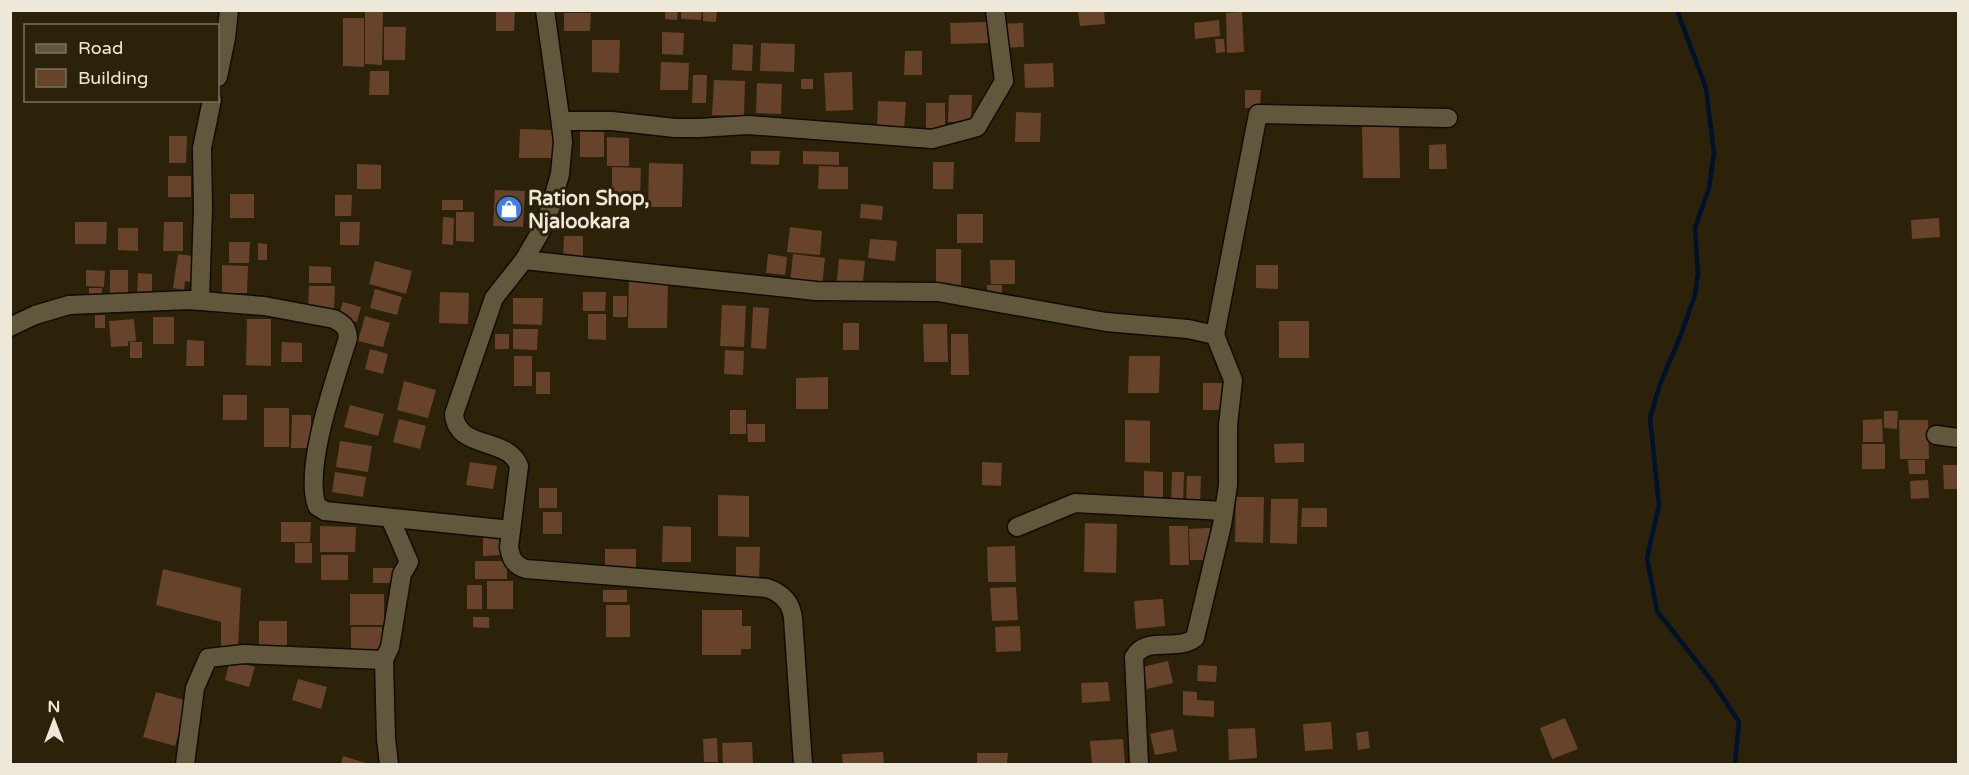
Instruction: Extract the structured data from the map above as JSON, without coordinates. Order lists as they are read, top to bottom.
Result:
{
  "places": {
    "shop": ["Ration Shop, Njalookara"]
  },
  "legend": ["Road", "Building"],
  "north": "top"
}
